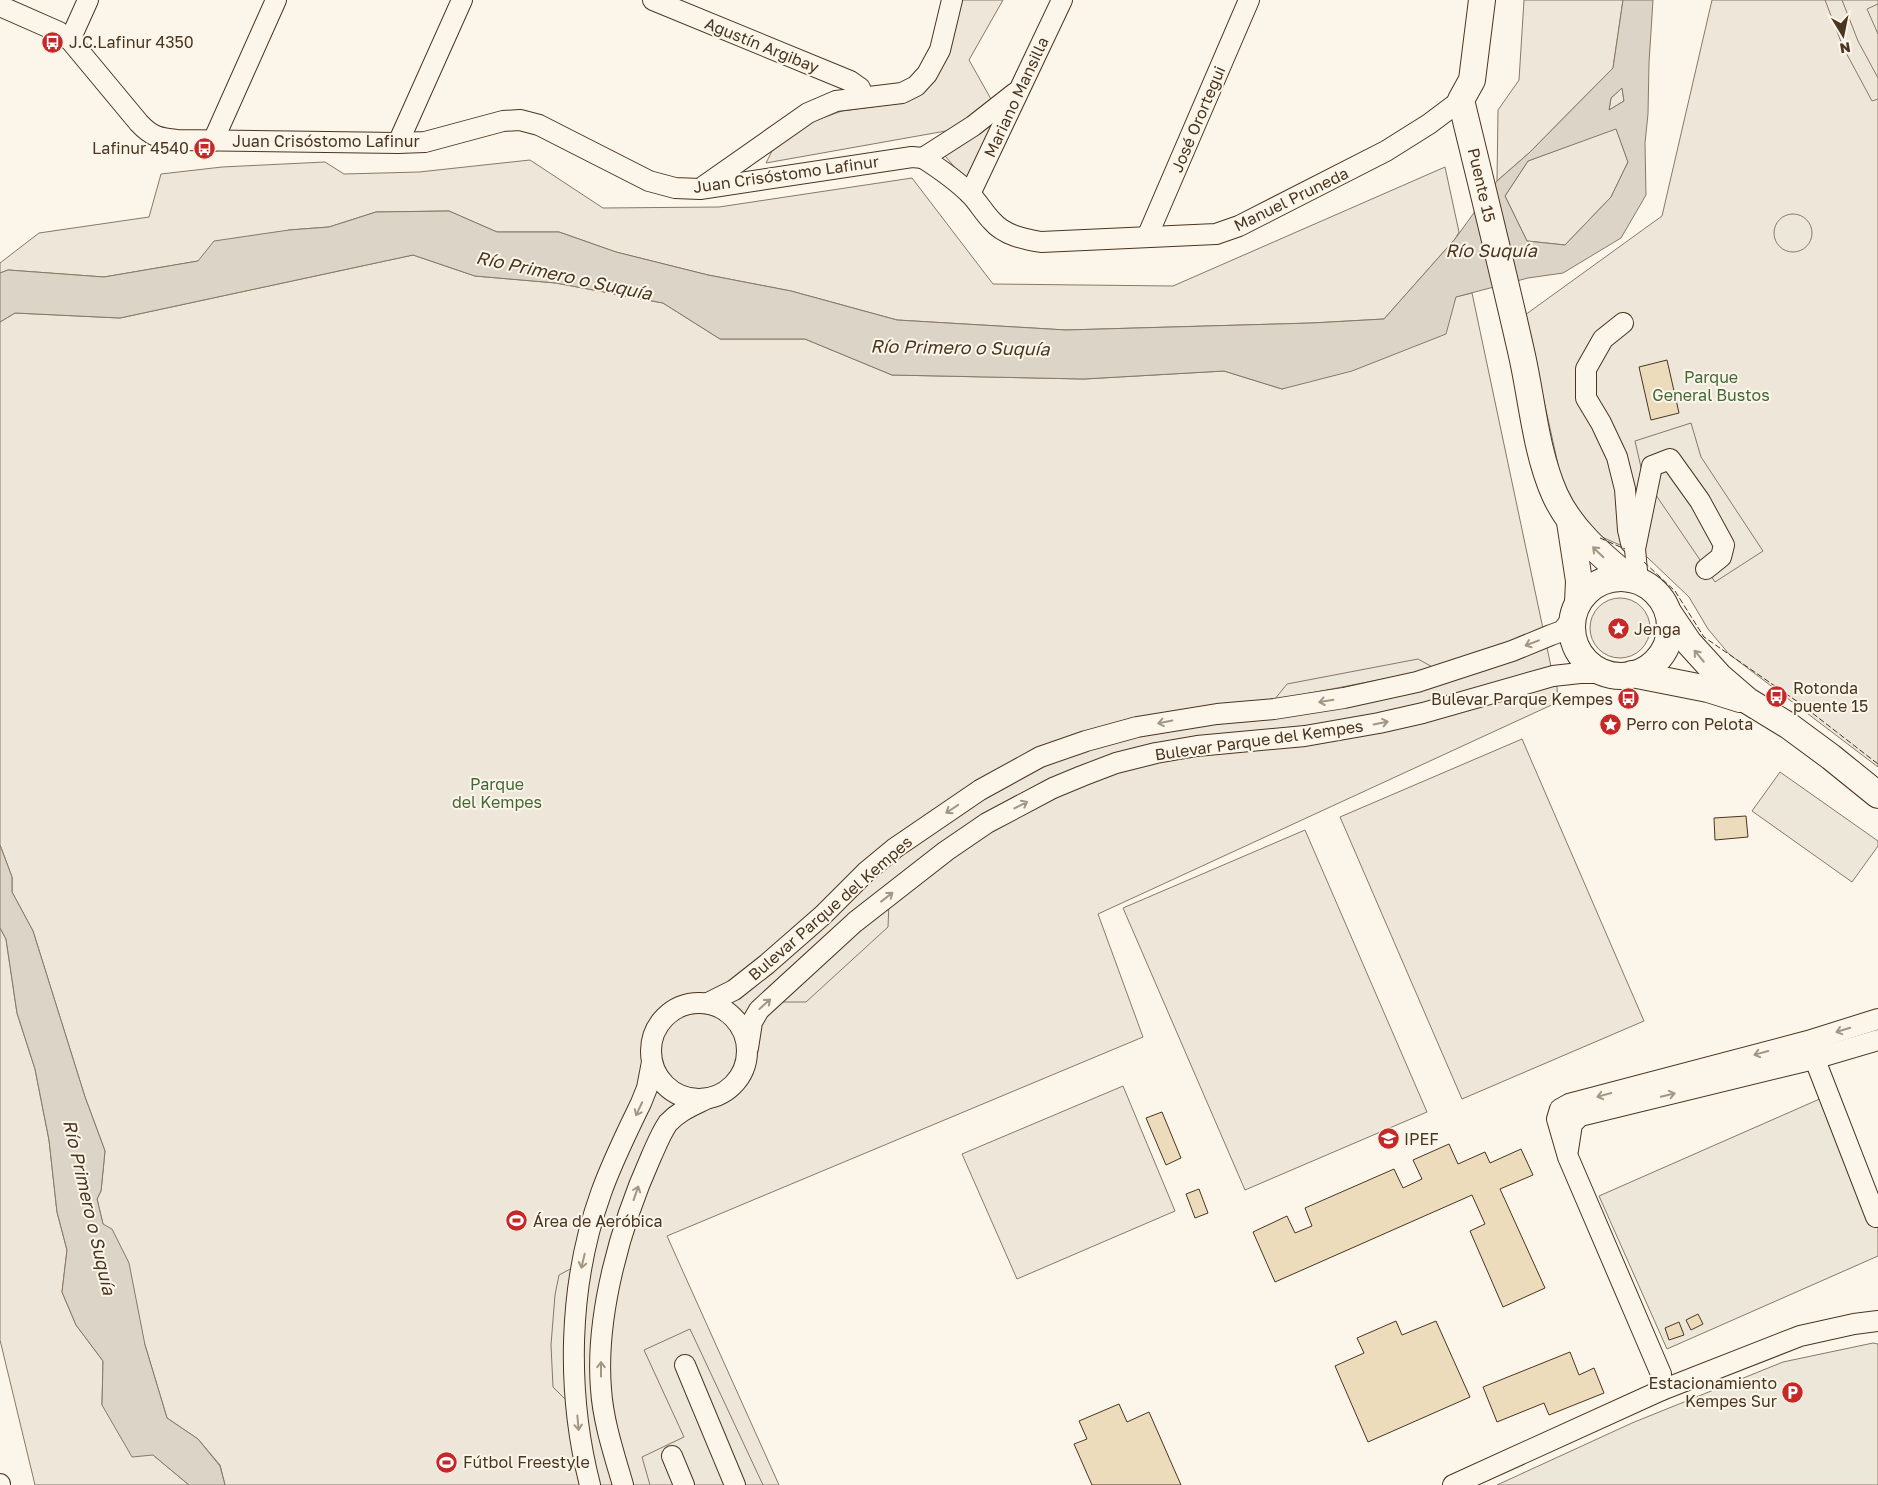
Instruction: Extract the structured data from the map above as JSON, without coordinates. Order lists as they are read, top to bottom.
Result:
{
  "streets": {
    "main road": ["Puente 15"],
    "street": [
      "Agustín Argibay",
      "Mariano Mansilla",
      "José Orortegui",
      "Juan Crisóstomo Lafinur",
      "Manuel Pruneda",
      "Bulevar Parque del Kempes"
    ]
  },
  "crossings": [
    ["Mariano Mansilla", "Manuel Pruneda"],
    ["José Orortegui", "Manuel Pruneda"],
    ["Juan Crisóstomo Lafinur", "Manuel Pruneda"],
    ["Puente 15", "Manuel Pruneda"]
  ],
  "water": ["Río Suquía", "Río Primero o Suquía"],
  "parks": ["Parque General Bustos", "Parque del Kempes"],
  "places": {
    "bus stop": [
      "J.C.Lafinur 4350",
      "Lafinur 4540",
      "Rotonda puente 15",
      "Bulevar Parque Kempes"
    ],
    "place": ["Jenga", "Perro con Pelota"],
    "school or university": ["IPEF"],
    "sports": ["Área de Aeróbica", "Fútbol Freestyle"],
    "parking": ["Estacionamiento Kempes Sur"]
  },
  "north": "bottom"
}
